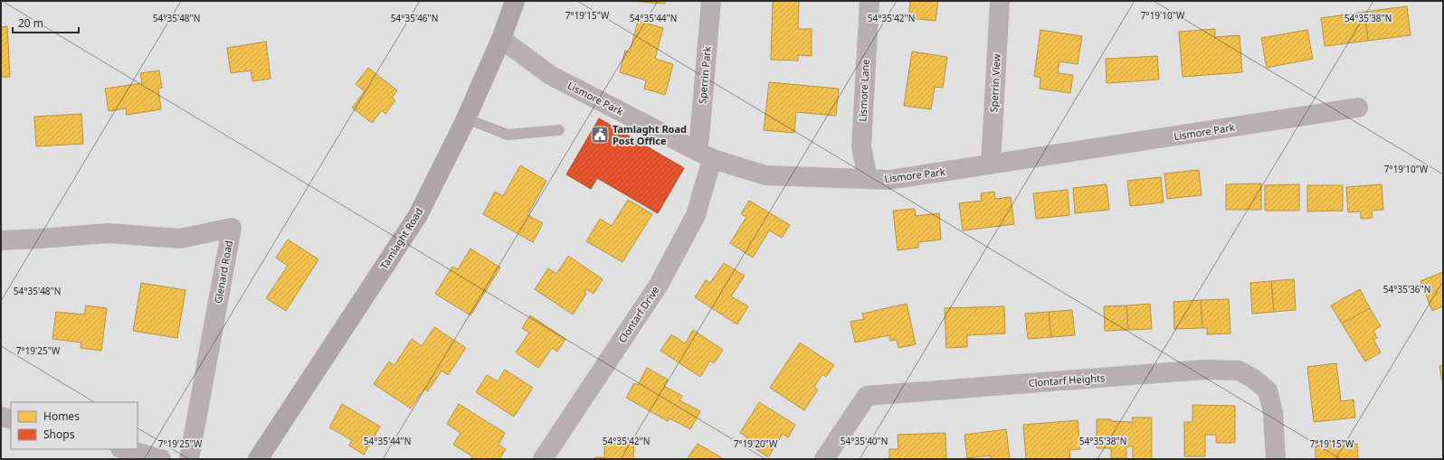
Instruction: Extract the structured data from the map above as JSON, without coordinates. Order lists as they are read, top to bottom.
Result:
{
  "streets": {
    "street": [
      "Sperrin Park",
      "Sperrin View",
      "Lismore Lane",
      "Lismore Park",
      "Tamlaght Road",
      "Glenard Road",
      "Clontarf Drive",
      "Clontarf Heights"
    ]
  },
  "crossings": [
    ["Sperrin Park", "Lismore Park"],
    ["Sperrin Park", "Clontarf Drive"],
    ["Sperrin View", "Lismore Park"],
    ["Lismore Lane", "Lismore Park"],
    ["Lismore Park", "Tamlaght Road"],
    ["Lismore Park", "Clontarf Drive"]
  ],
  "places": {
    "public building": ["Tamlaght Road Post Office"]
  },
  "legend": ["Homes", "Shops"],
  "scale_bar": "20 m",
  "coordinates": [
    "7°19'15\"W",
    "7°19'10\"W",
    "54°35'48\"N",
    "54°35'46\"N",
    "54°35'44\"N",
    "54°35'42\"N",
    "54°35'38\"N",
    "54°35'36\"N",
    "7°19'25\"W",
    "54°35'40\"N",
    "7°19'20\"W"
  ]
}
